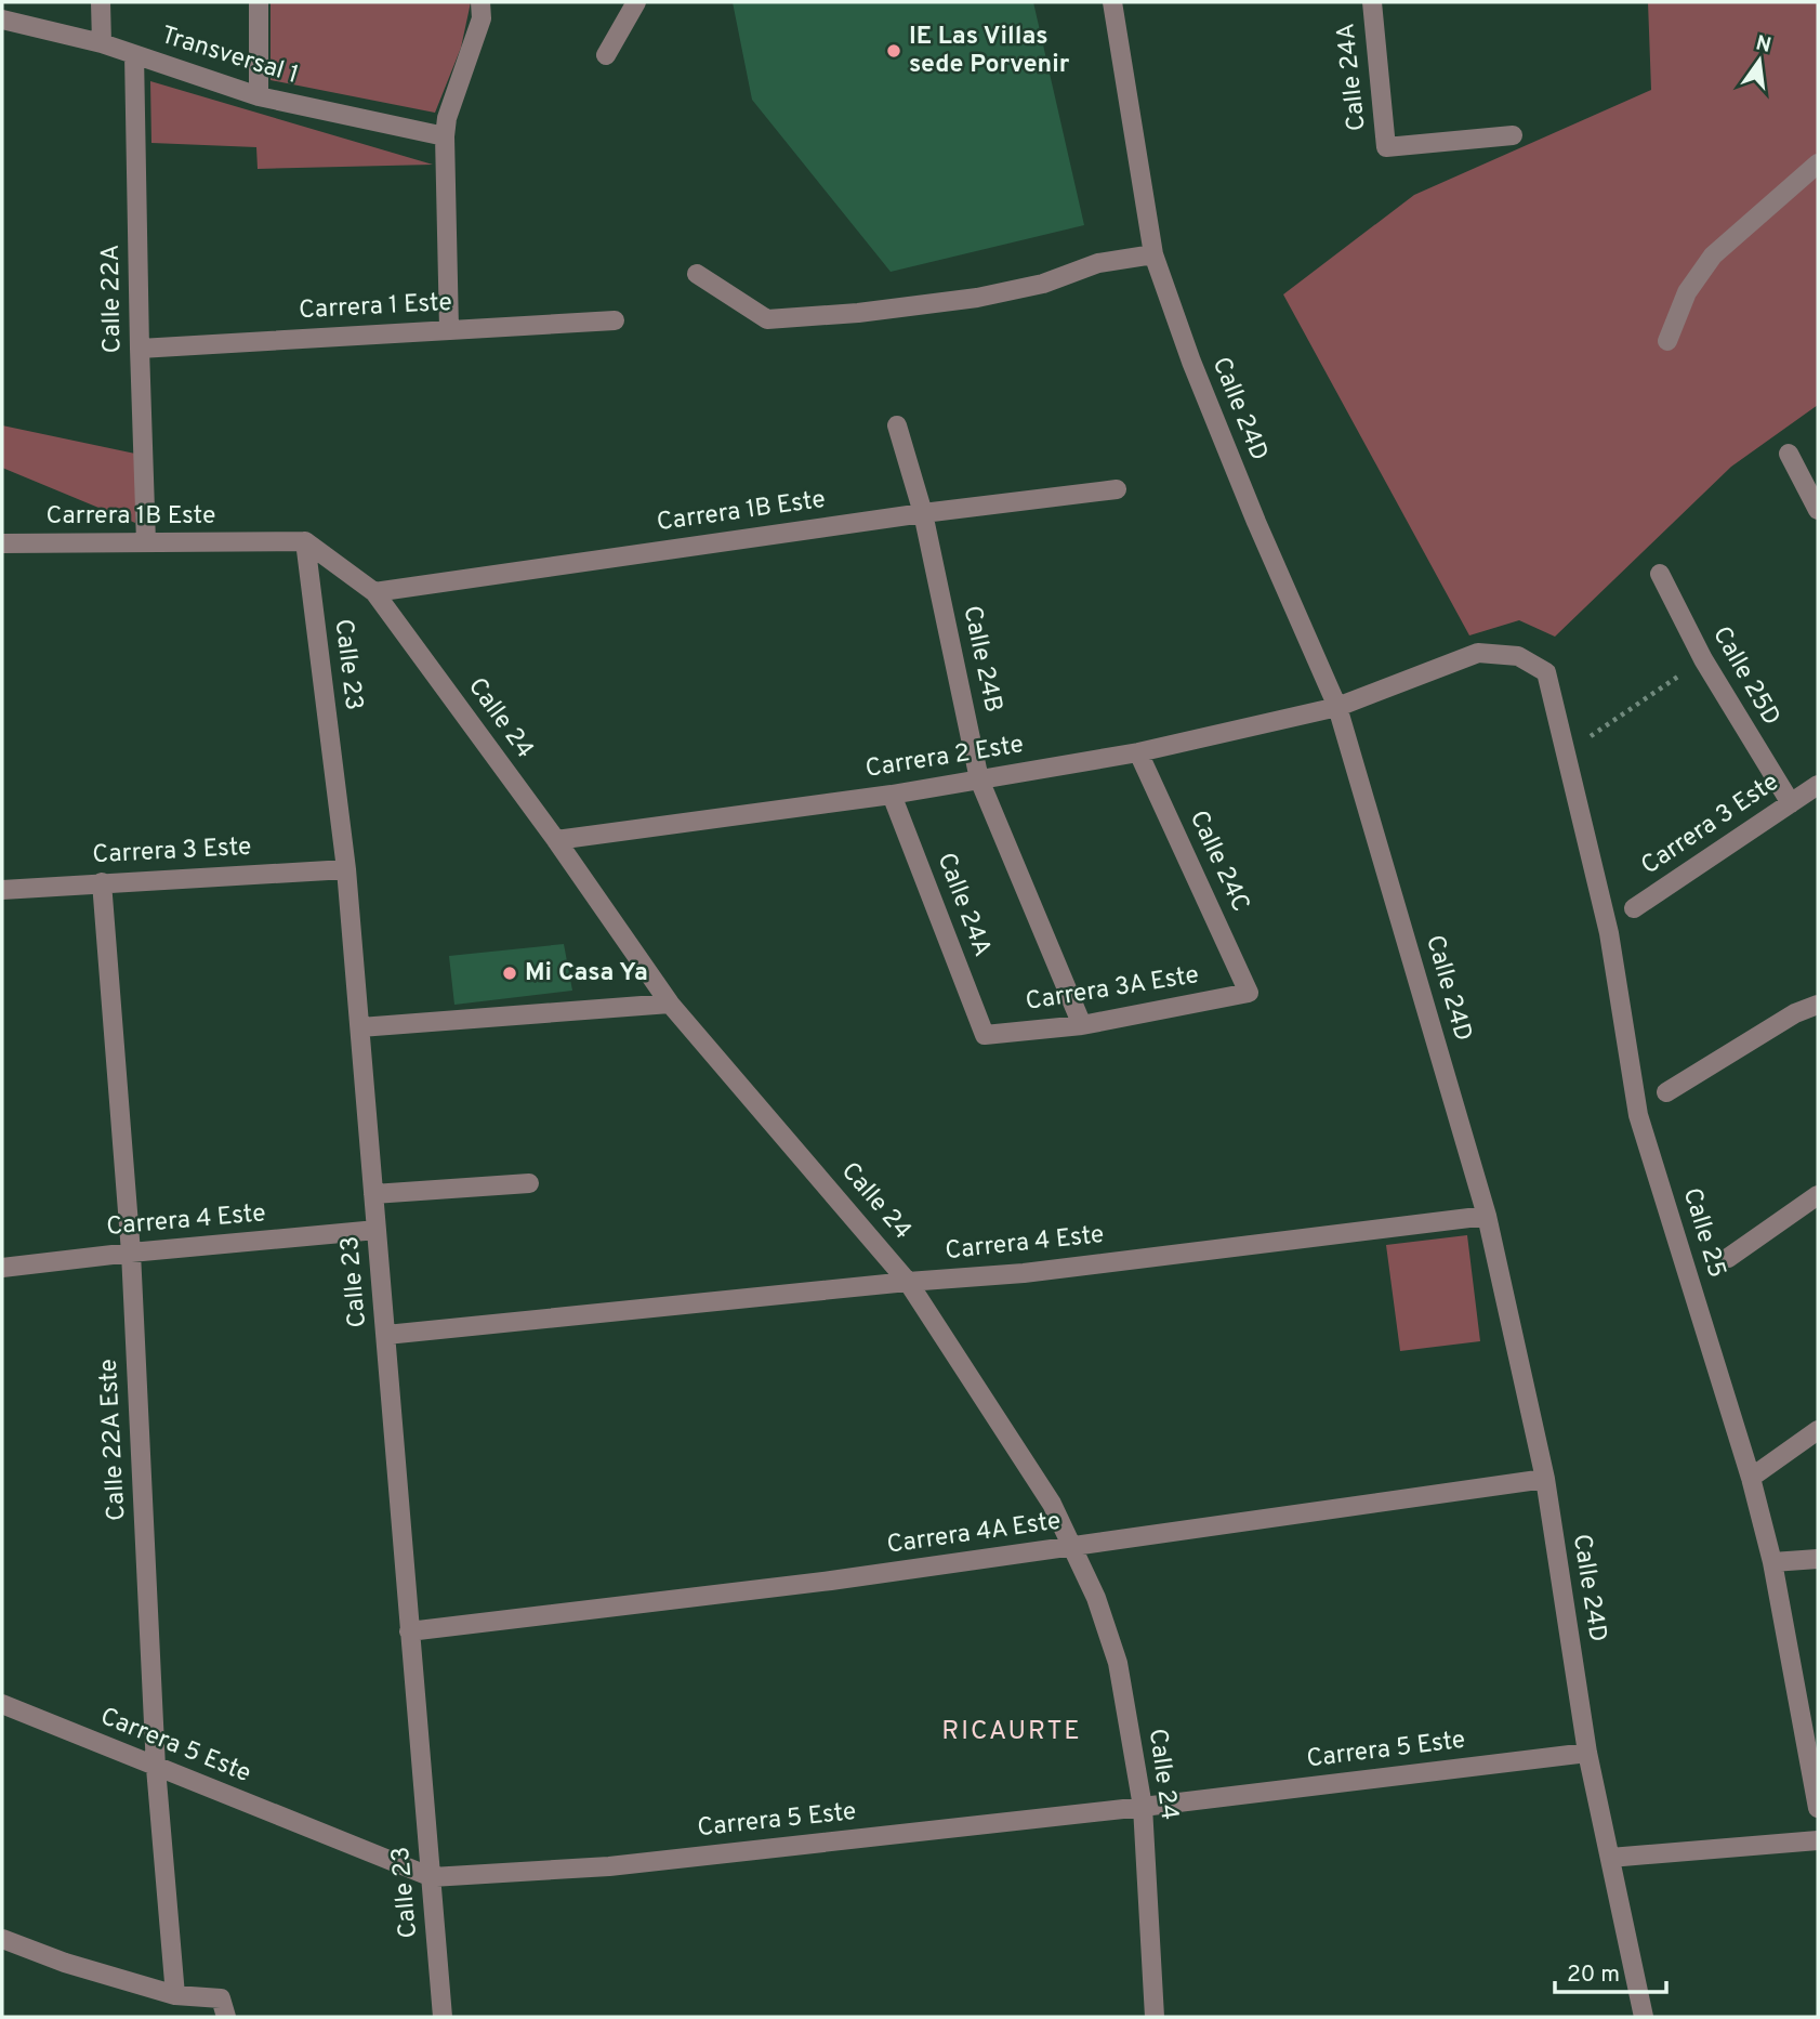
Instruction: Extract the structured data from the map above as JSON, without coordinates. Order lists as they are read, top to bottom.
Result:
{
  "streets": {
    "street": [
      "Transversal 1",
      "Calle 24A",
      "Calle 22A",
      "Carrera 1 Este",
      "Calle 24D",
      "Carrera 1B Este",
      "Calle 24B",
      "Calle 23",
      "Calle 25D",
      "Calle 24",
      "Carrera 2 Este",
      "Carrera 3 Este",
      "Calle 24C",
      "Carrera 3A Este",
      "Carrera 4 Este",
      "Calle 25",
      "Calle 22A Este",
      "Carrera 4A Este",
      "Carrera 5 Este"
    ]
  },
  "crossings": [
    ["Transversal 1", "Calle 22A"],
    ["Calle 24A", "Carrera 2 Este"],
    ["Calle 24A", "Carrera 3A Este"],
    ["Calle 22A", "Carrera 1 Este"],
    ["Calle 22A", "Carrera 1B Este"],
    ["Calle 24D", "Carrera 2 Este"],
    ["Calle 24D", "Carrera 4 Este"],
    ["Calle 24D", "Calle 25"],
    ["Calle 24D", "Carrera 4A Este"],
    ["Calle 24D", "Carrera 5 Este"],
    ["Carrera 1B Este", "Calle 24B"],
    ["Carrera 1B Este", "Calle 23"],
    ["Carrera 1B Este", "Calle 24"],
    ["Calle 24B", "Carrera 2 Este"],
    ["Calle 24B", "Carrera 3A Este"],
    ["Calle 23", "Calle 24"],
    ["Calle 23", "Carrera 3 Este"],
    ["Calle 23", "Carrera 4 Este"],
    ["Calle 23", "Carrera 4A Este"],
    ["Calle 23", "Carrera 5 Este"],
    ["Calle 25D", "Carrera 3 Este"],
    ["Calle 24", "Carrera 2 Este"],
    ["Calle 24", "Carrera 4 Este"],
    ["Calle 24", "Carrera 4A Este"],
    ["Calle 24", "Carrera 5 Este"],
    ["Carrera 2 Este", "Calle 24C"],
    ["Carrera 2 Este", "Calle 25"],
    ["Carrera 3 Este", "Calle 22A Este"],
    ["Calle 24C", "Carrera 3A Este"],
    ["Carrera 4 Este", "Calle 22A Este"],
    ["Calle 22A Este", "Carrera 5 Este"]
  ],
  "districts": ["RICAURTE"],
  "places": ["IE Las Villas sede Porvenir", "Mi Casa Ya"],
  "scale_bar": "20 m",
  "north": "top"
}
